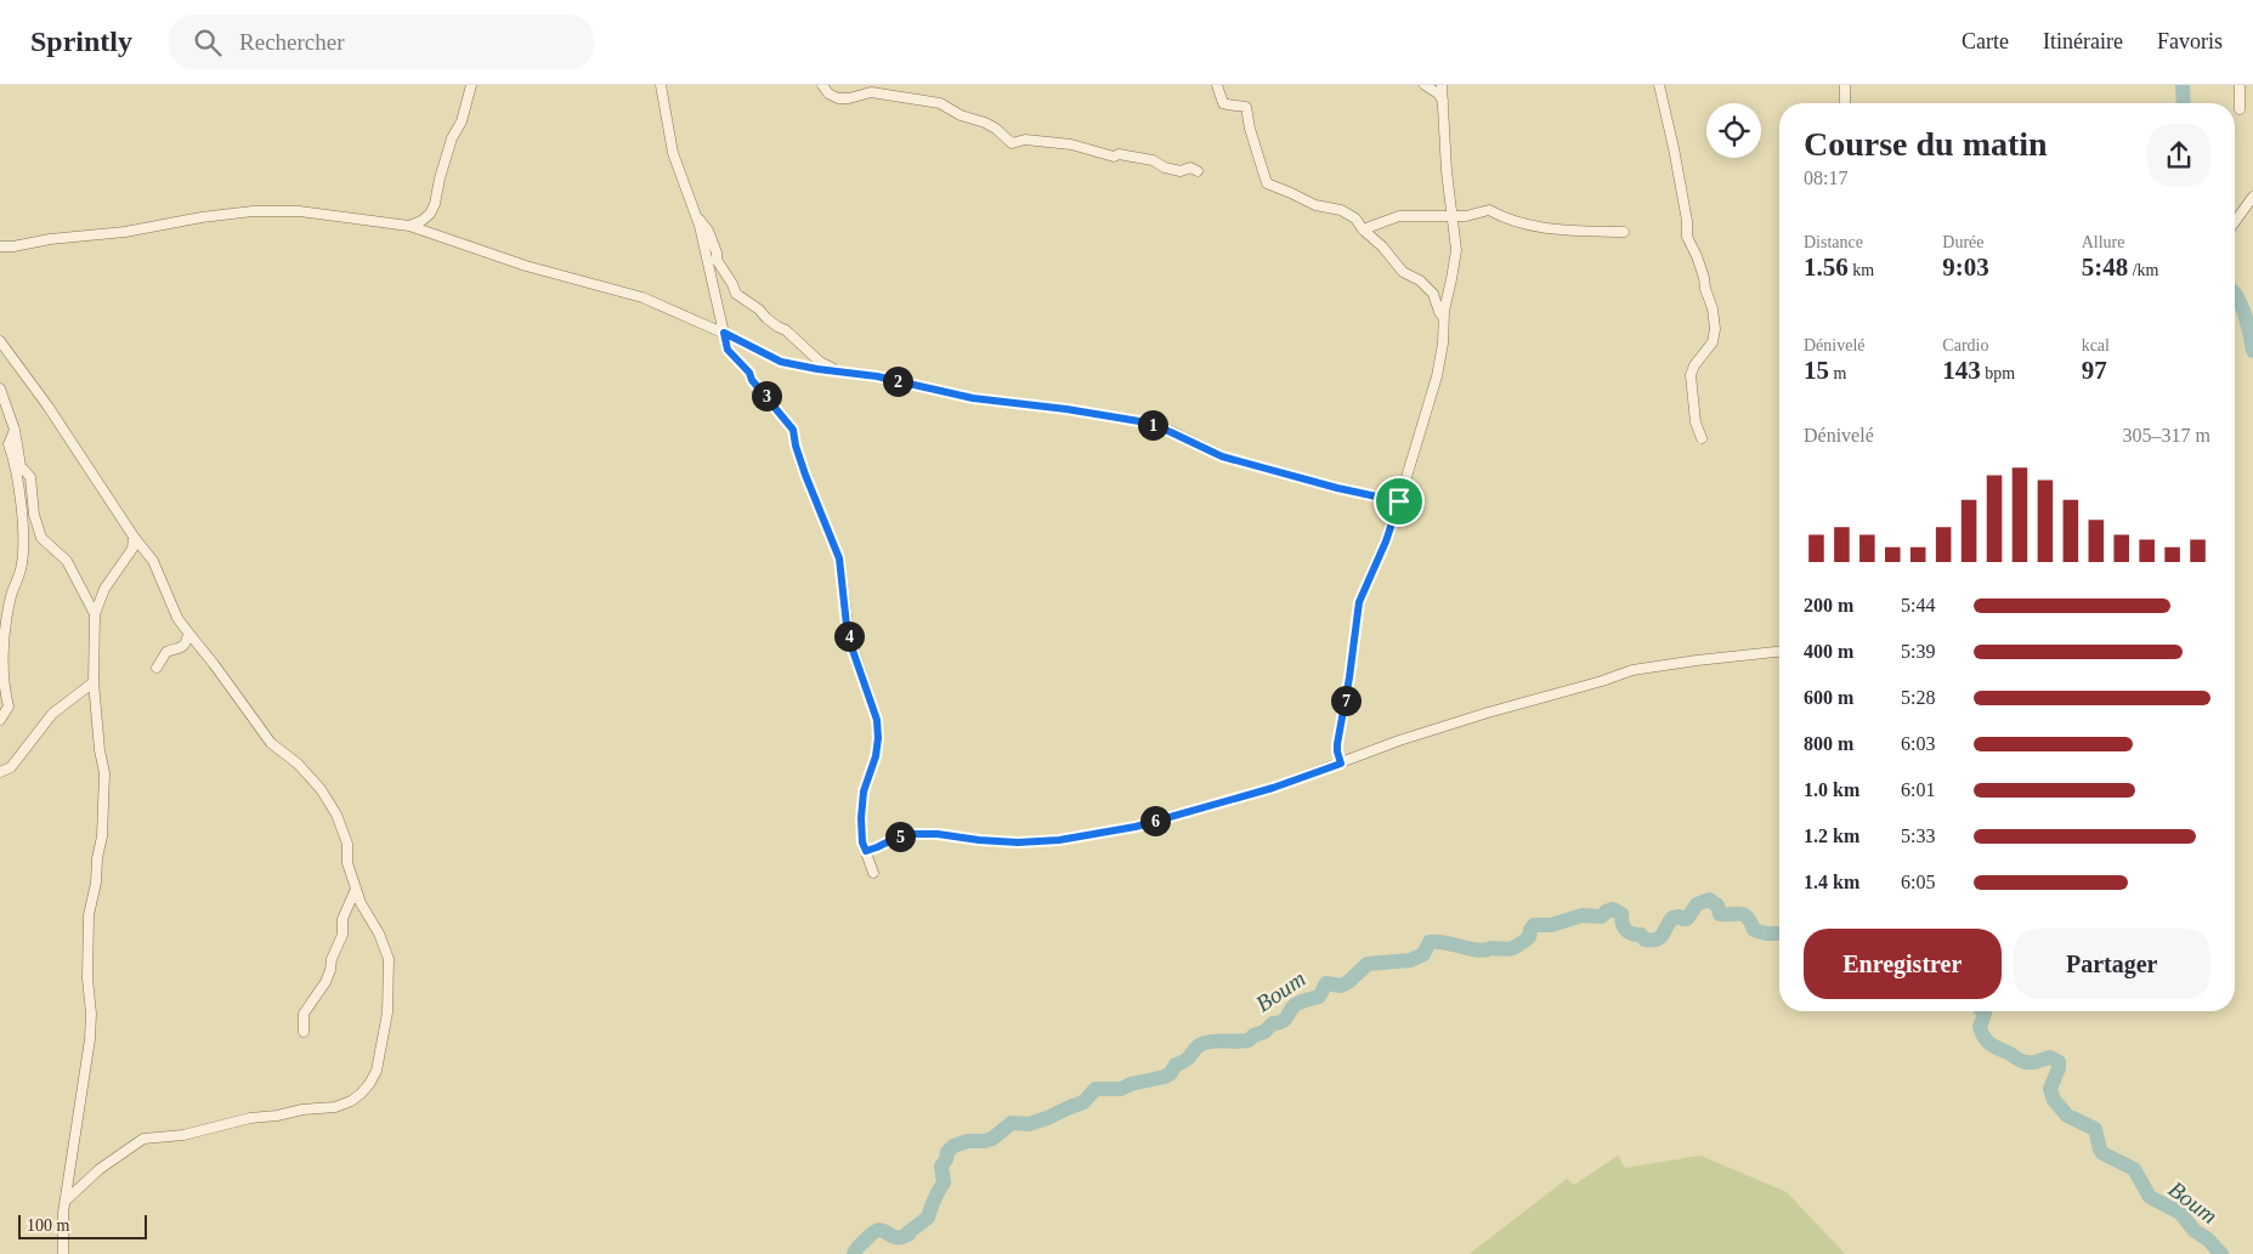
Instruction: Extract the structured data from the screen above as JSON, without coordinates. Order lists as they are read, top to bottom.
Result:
{
  "water": ["Boum"],
  "scale_bar": "100 m",
  "page": {
    "header": "Sprintly",
    "search": "Rechercher",
    "nav": ["Carte", "Itinéraire", "Favoris"],
    "heading": ["Course du matin", "08:17"],
    "stats": [
      ["Distance", "1.56 km"],
      ["Durée", "9:03"],
      ["Allure", "5:48 /km"],
      ["Dénivelé", "15 m"],
      ["Cardio", "143 bpm"],
      ["kcal", "97"]
    ],
    "pins": [
      "2",
      "3",
      "1",
      "4",
      "7",
      "6",
      "5"
    ],
    "chart": ["Dénivelé", "305–317 m"],
    "list": [
      {
        "name": "200 m",
        "note": "5:44"
      },
      {
        "name": "400 m",
        "note": "5:39"
      },
      {
        "name": "600 m",
        "note": "5:28"
      },
      {
        "name": "800 m",
        "note": "6:03"
      },
      {
        "name": "1.0 km",
        "note": "6:01"
      },
      {
        "name": "1.2 km",
        "note": "5:33"
      },
      {
        "name": "1.4 km",
        "note": "6:05"
      }
    ],
    "buttons": ["Enregistrer", "Partager"],
    "scale": "100 m"
  }
}
